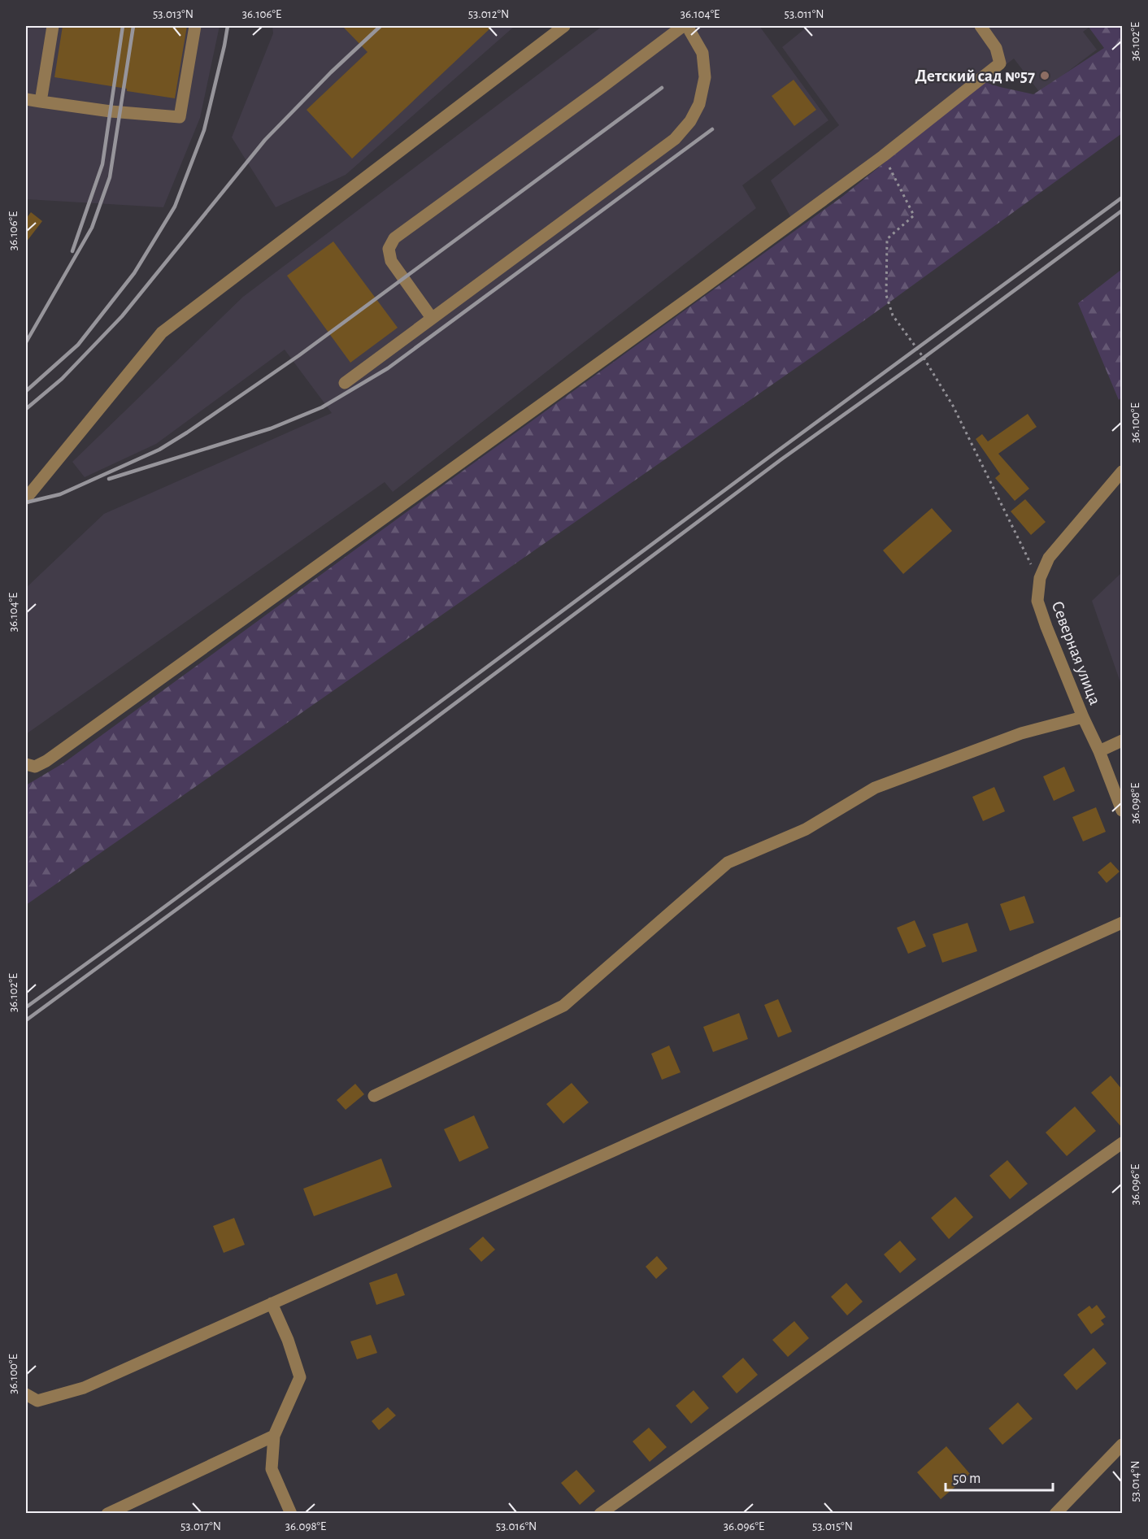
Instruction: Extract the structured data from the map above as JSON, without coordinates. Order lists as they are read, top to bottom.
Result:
{
  "streets": {
    "street": ["Северная улица"]
  },
  "places": ["Детский сад №57"],
  "scale_bar": "50 m",
  "coordinates": [
    "53.013°N",
    "36.106°E",
    "53.012°N",
    "36.104°E",
    "53.011°N",
    "36.102°E",
    "36.100°E",
    "36.098°E",
    "36.096°E",
    "53.014°N",
    "53.017°N",
    "53.016°N",
    "53.015°N"
  ]
}
